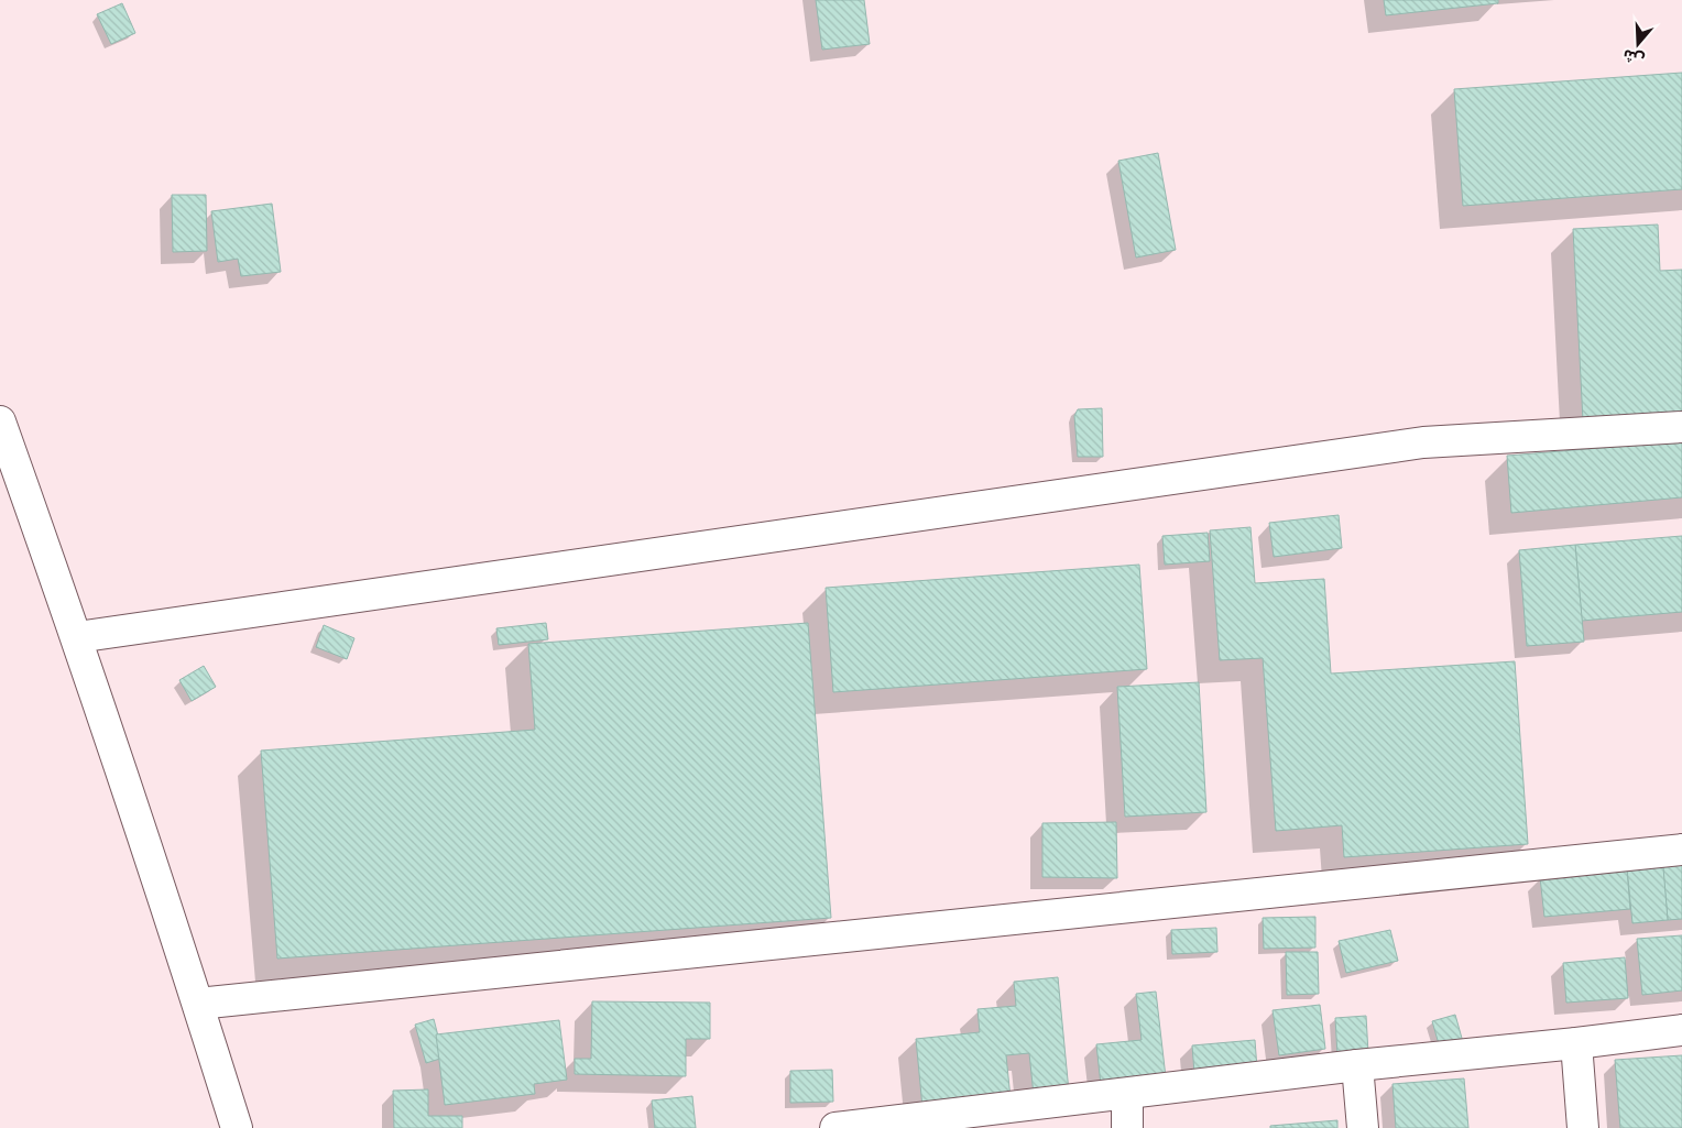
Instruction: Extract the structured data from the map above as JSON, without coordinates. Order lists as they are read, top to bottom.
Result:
{
  "north": "bottom"
}
